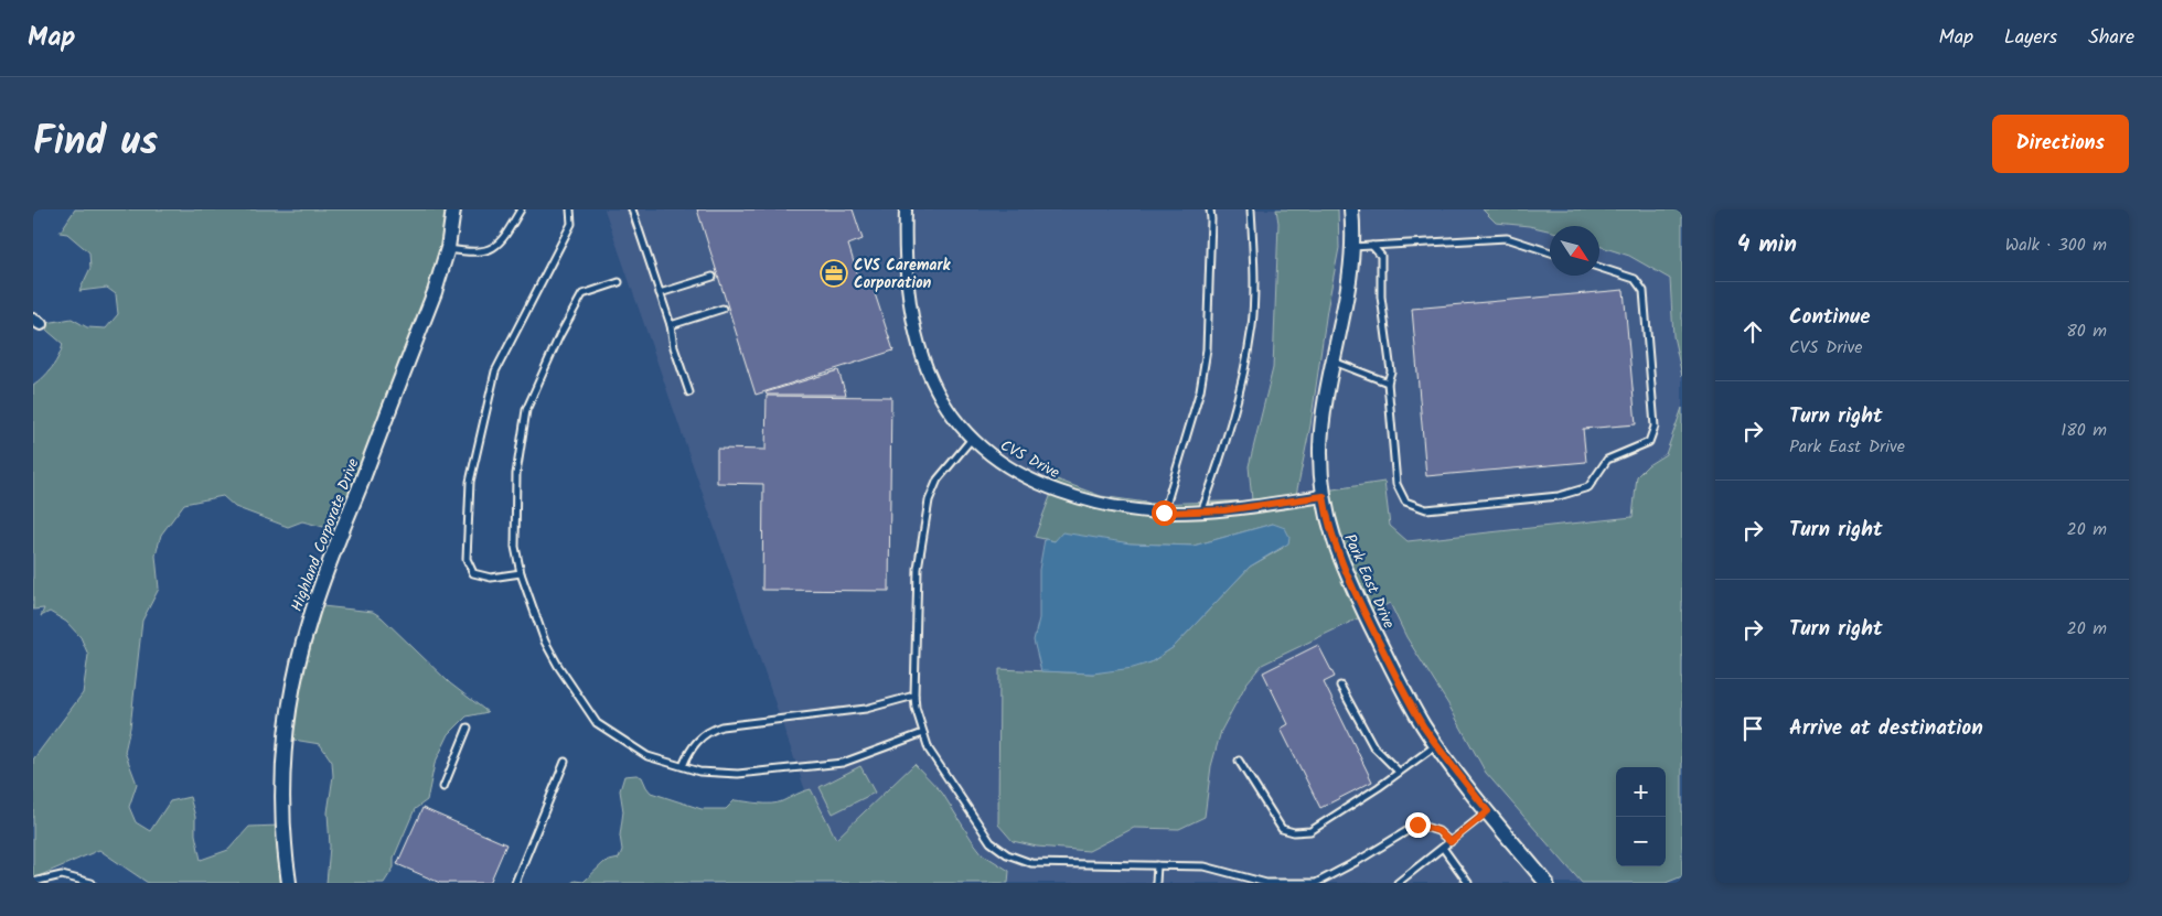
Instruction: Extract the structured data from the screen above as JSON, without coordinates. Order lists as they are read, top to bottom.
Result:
{
  "streets": {
    "street": ["CVS Drive", "Highland Corporate Drive", "Park East Drive"]
  },
  "crossings": [
    ["CVS Drive", "Park East Drive"]
  ],
  "places": {
    "office": ["CVS Caremark Corporation"]
  },
  "north": "bottom right",
  "page": {
    "header": "Map",
    "nav": ["Map", "Layers", "Share"],
    "title": "Find us",
    "buttons": "Directions",
    "heading": ["4 min", "Walk · 300 m"],
    "list": [
      ["Continue", "CVS Drive", "80 m"],
      ["Turn right", "Park East Drive", "180 m"],
      ["Turn right", "20 m"],
      ["Turn right", "20 m"],
      "Arrive at destination"
    ],
    "map_buttons": ["+", "−"]
  }
}
